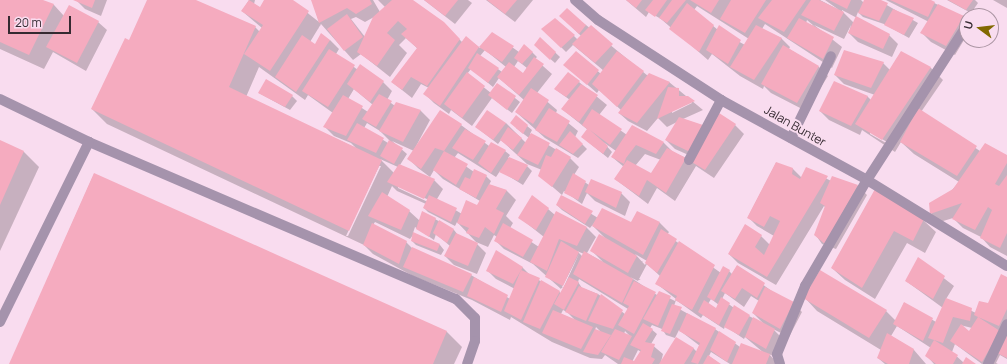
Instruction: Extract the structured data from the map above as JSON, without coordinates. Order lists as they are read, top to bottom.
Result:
{
  "streets": {
    "street": ["Jalan Bunter"]
  },
  "scale_bar": "20 m",
  "north": "left"
}
